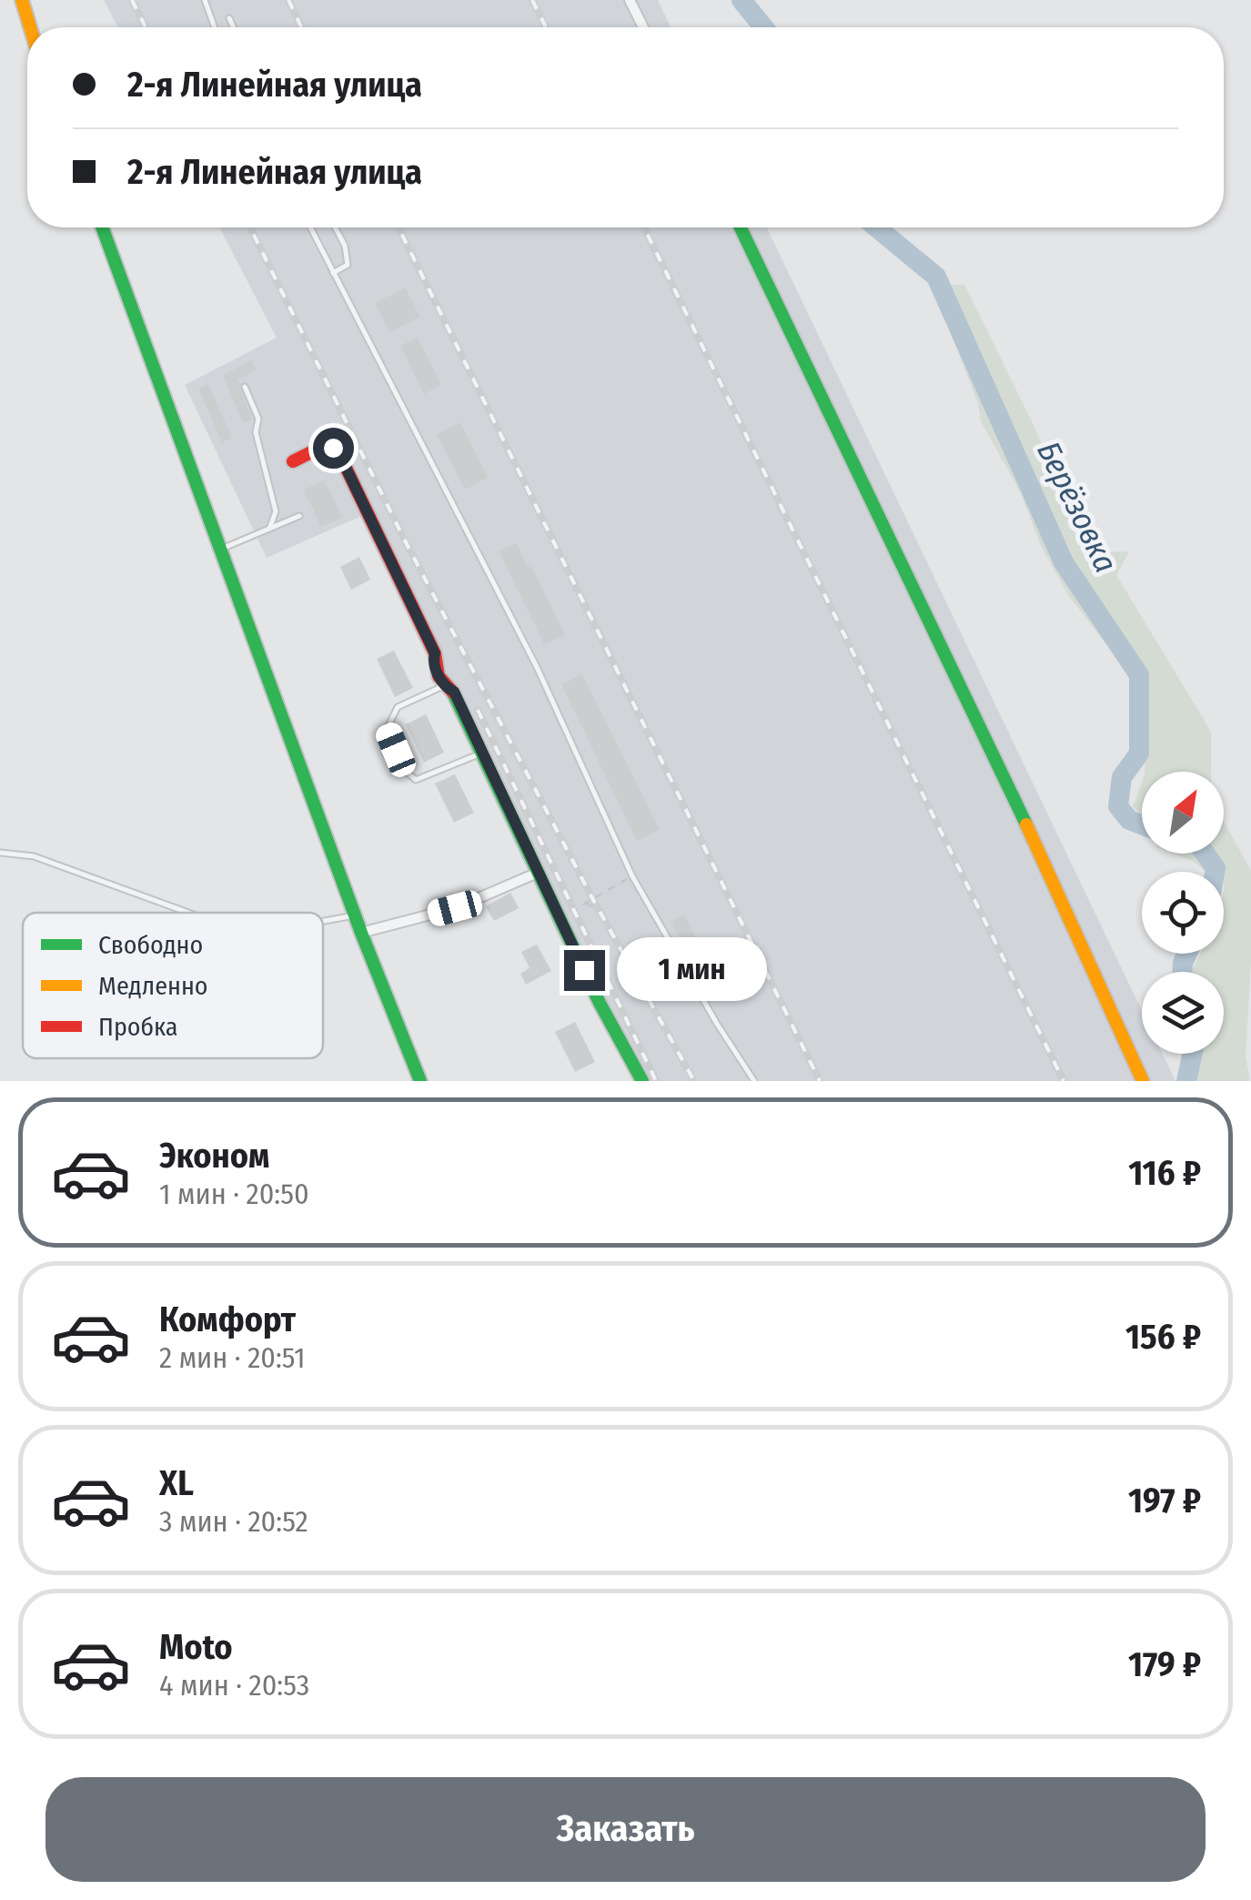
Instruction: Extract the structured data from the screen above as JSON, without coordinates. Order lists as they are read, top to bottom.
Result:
{
  "water": ["Берёзовка"],
  "legend": ["Свободно", "Медленно", "Пробка"],
  "north": "top right",
  "page": {
    "banner": ["2-я Линейная улица", "2-я Линейная улица"],
    "bubble": "1 мин",
    "list": [
      {
        "name": "Эконом",
        "note": "1 мин · 20:50",
        "value": "116 ₽"
      },
      {
        "name": "Комфорт",
        "note": "2 мин · 20:51",
        "value": "156 ₽"
      },
      {
        "name": "XL",
        "note": "3 мин · 20:52",
        "value": "197 ₽"
      },
      {
        "name": "Moto",
        "note": "4 мин · 20:53",
        "value": "179 ₽"
      }
    ],
    "buttons": "Заказать"
  }
}
